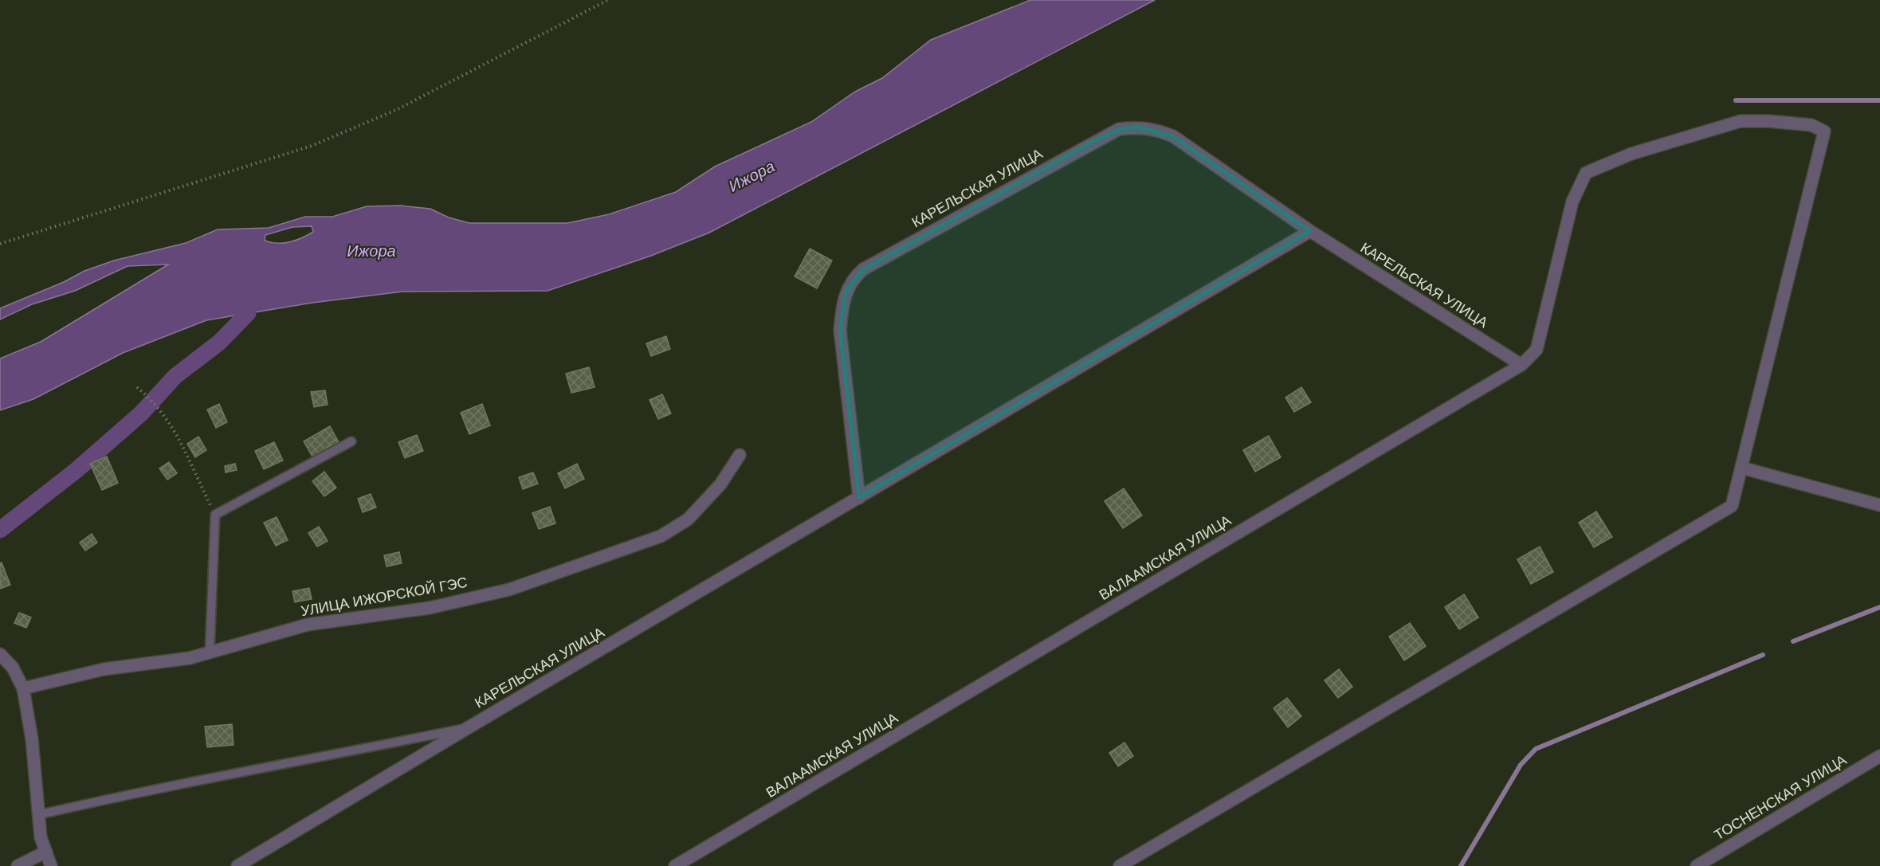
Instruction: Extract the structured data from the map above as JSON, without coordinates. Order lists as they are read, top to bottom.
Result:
{
  "streets": {
    "street": [
      "КАРЕЛЬСКАЯ УЛИЦА",
      "ВАЛААМСКАЯ УЛИЦА",
      "УЛИЦА ИЖОРСКОЙ ГЭС",
      "ТОСНЕНСКАЯ УЛИЦА"
    ]
  },
  "crossings": [
    ["КАРЕЛЬСКАЯ УЛИЦА", "ВАЛААМСКАЯ УЛИЦА"]
  ],
  "water": ["Ижора"]
}
